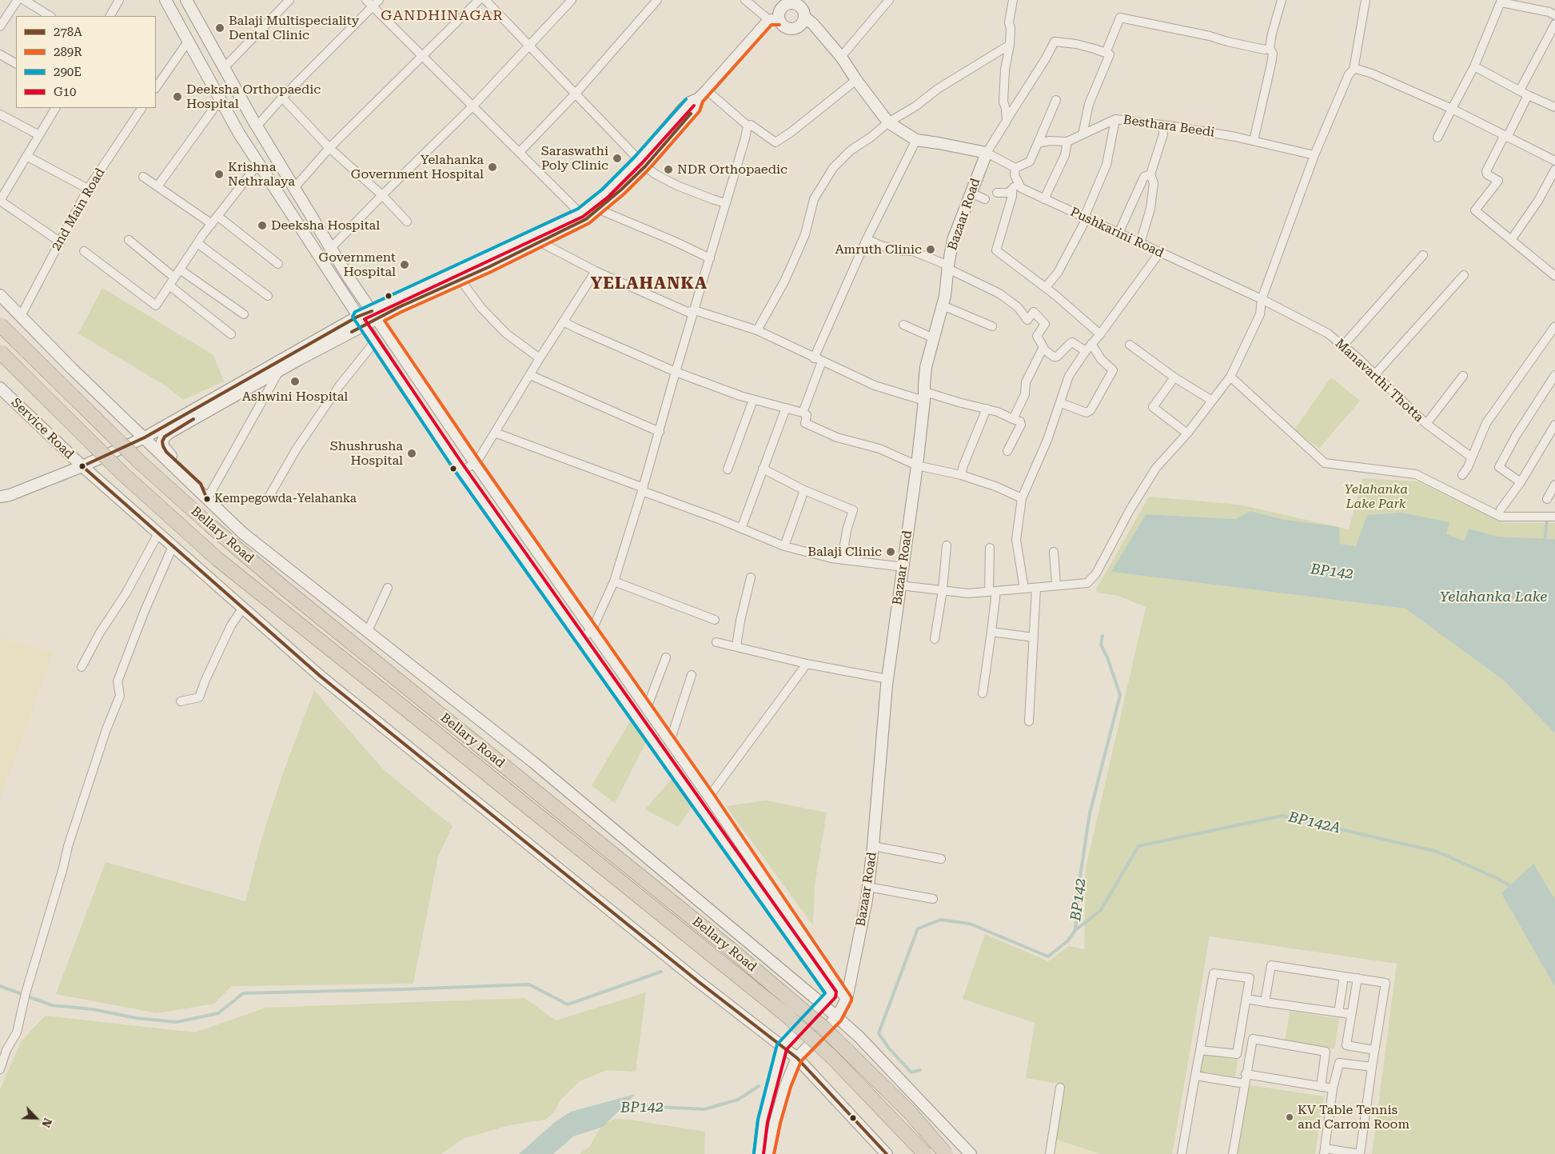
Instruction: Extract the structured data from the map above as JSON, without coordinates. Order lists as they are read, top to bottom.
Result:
{
  "streets": {
    "highway": ["Bellary Road"],
    "main road": ["Bazaar Road", "Service Road"],
    "street": [
      "Besthara Beedi",
      "2nd Main Road",
      "Pushkarini Road",
      "Manavarthi Thotta"
    ]
  },
  "crossings": [
    ["Pushkarini Road", "Manavarthi Thotta"]
  ],
  "districts": ["GANDHINAGAR", "YELAHANKA"],
  "water": ["BP142", "Yelahanka Lake", "BP142A"],
  "parks": ["Yelahanka Lake Park"],
  "places": [
    "Balaji Multispeciality Dental Clinic",
    "Deeksha Orthopaedic Hospital",
    "Saraswathi Poly Clinic",
    "Yelahanka Government Hospital",
    "NDR Orthopaedic",
    "Krishna Nethralaya",
    "Deeksha Hospital",
    "Amruth Clinic",
    "Government Hospital",
    "Ashwini Hospital",
    "Shushrusha Hospital",
    "Kempegowda-Yelahanka",
    "Balaji Clinic",
    "KV Table Tennis and Carrom Room"
  ],
  "lines": [
    "transit line 289R",
    "transit line 290E",
    "transit line G10",
    "transit line 278A"
  ],
  "legend": [
    "278A",
    "289R",
    "290E",
    "G10"
  ],
  "north": "bottom right"
}
